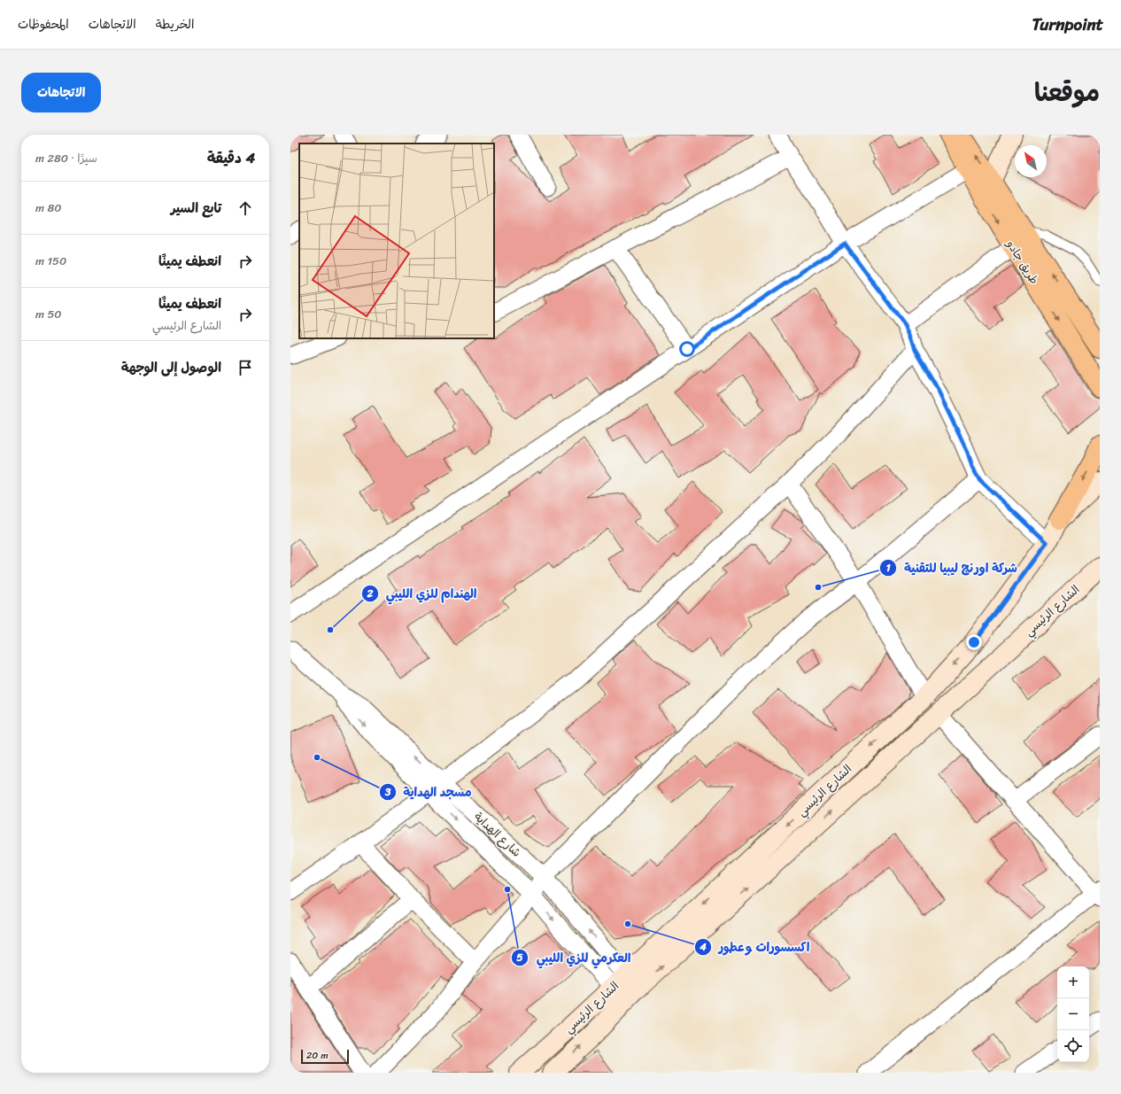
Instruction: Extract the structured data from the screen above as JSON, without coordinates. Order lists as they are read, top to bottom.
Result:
{
  "streets": {
    "highway": ["طريق جادو"],
    "street": ["الشارع الرئيسي", "شارع الهداية"]
  },
  "crossings": [
    ["الشارع الرئيسي", "شارع الهداية"]
  ],
  "places": [
    "شركة اورنج ليبيا للتقنية",
    "الهندام للزي الليبي",
    "مسجد الهداية",
    "العكرمي للزي الليبي",
    "اكسسورات وعطور"
  ],
  "scale_bar": "20 m",
  "north": "top left",
  "page": {
    "header": "Turnpoint",
    "nav": ["الخريطة", "الاتجاهات", "المحفوظات"],
    "title": "موقعنا",
    "buttons": "الاتجاهات",
    "heading": ["4 دقيقة", "سيرًا · 280 m"],
    "list": [
      ["تابع السير", "80 m"],
      ["انعطف يمينًا", "150 m"],
      ["انعطف يمينًا", "الشارع الرئيسي", "50 m"],
      "الوصول إلى الوجهة"
    ],
    "map_buttons": ["+", "−"],
    "scale": "20 m"
  }
}
